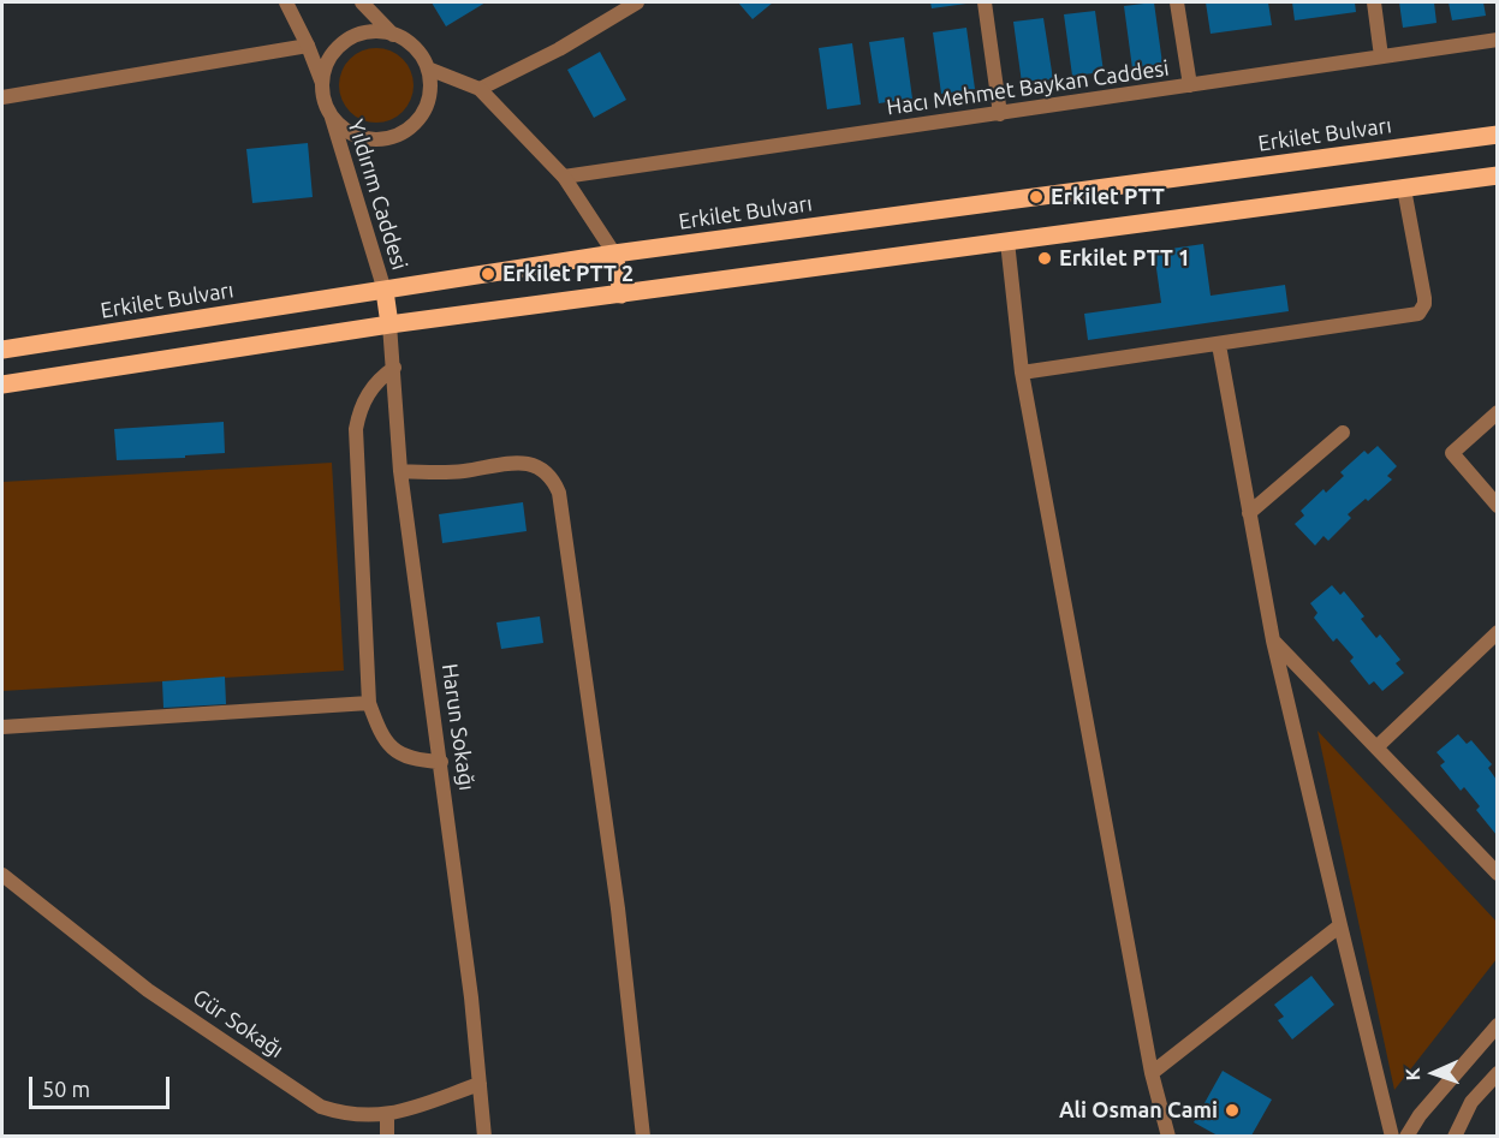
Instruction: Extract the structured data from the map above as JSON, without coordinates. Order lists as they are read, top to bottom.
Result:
{
  "streets": {
    "main road": ["Erkilet Bulvarı"],
    "street": [
      "Hacı Mehmet Baykan Caddesi",
      "Yıldırım Caddesi",
      "Harun Sokağı",
      "Gür Sokağı"
    ]
  },
  "crossings": [
    ["Erkilet Bulvarı", "Yıldırım Caddesi"],
    ["Harun Sokağı", "Gür Sokağı"]
  ],
  "places": [
    "Erkilet PTT",
    "Erkilet PTT 1",
    "Erkilet PTT 2",
    "Ali Osman Cami"
  ],
  "scale_bar": "50 m",
  "north": "left"
}
